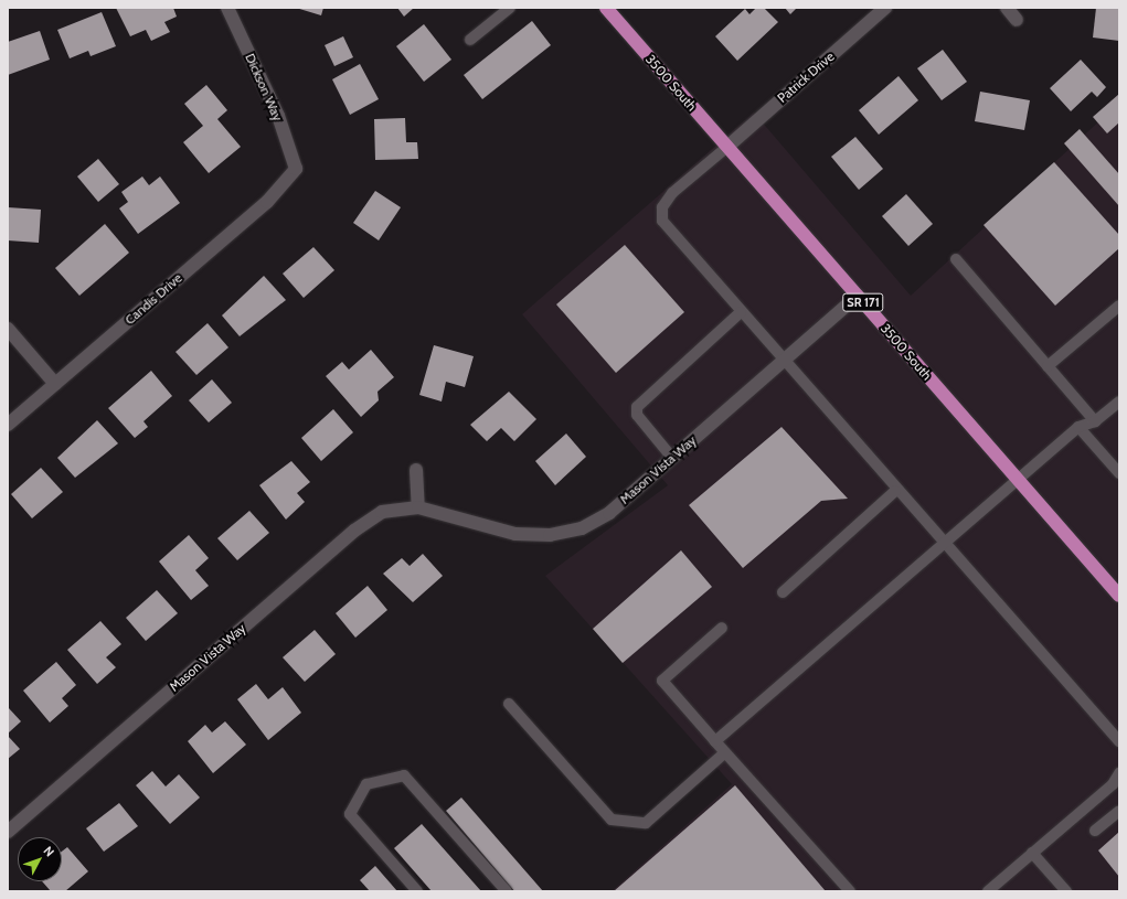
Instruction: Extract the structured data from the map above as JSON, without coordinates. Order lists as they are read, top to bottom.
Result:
{
  "streets": {
    "main road": ["3500 South", "SR 171"],
    "street": [
      "Patrick Drive",
      "Dickson Way",
      "Candis Drive",
      "Mason Vista Way"
    ]
  },
  "crossings": [
    ["Patrick Drive", "3500 South"],
    ["3500 South", "Mason Vista Way"],
    ["Dickson Way", "Candis Drive"]
  ],
  "north": "top right"
}
